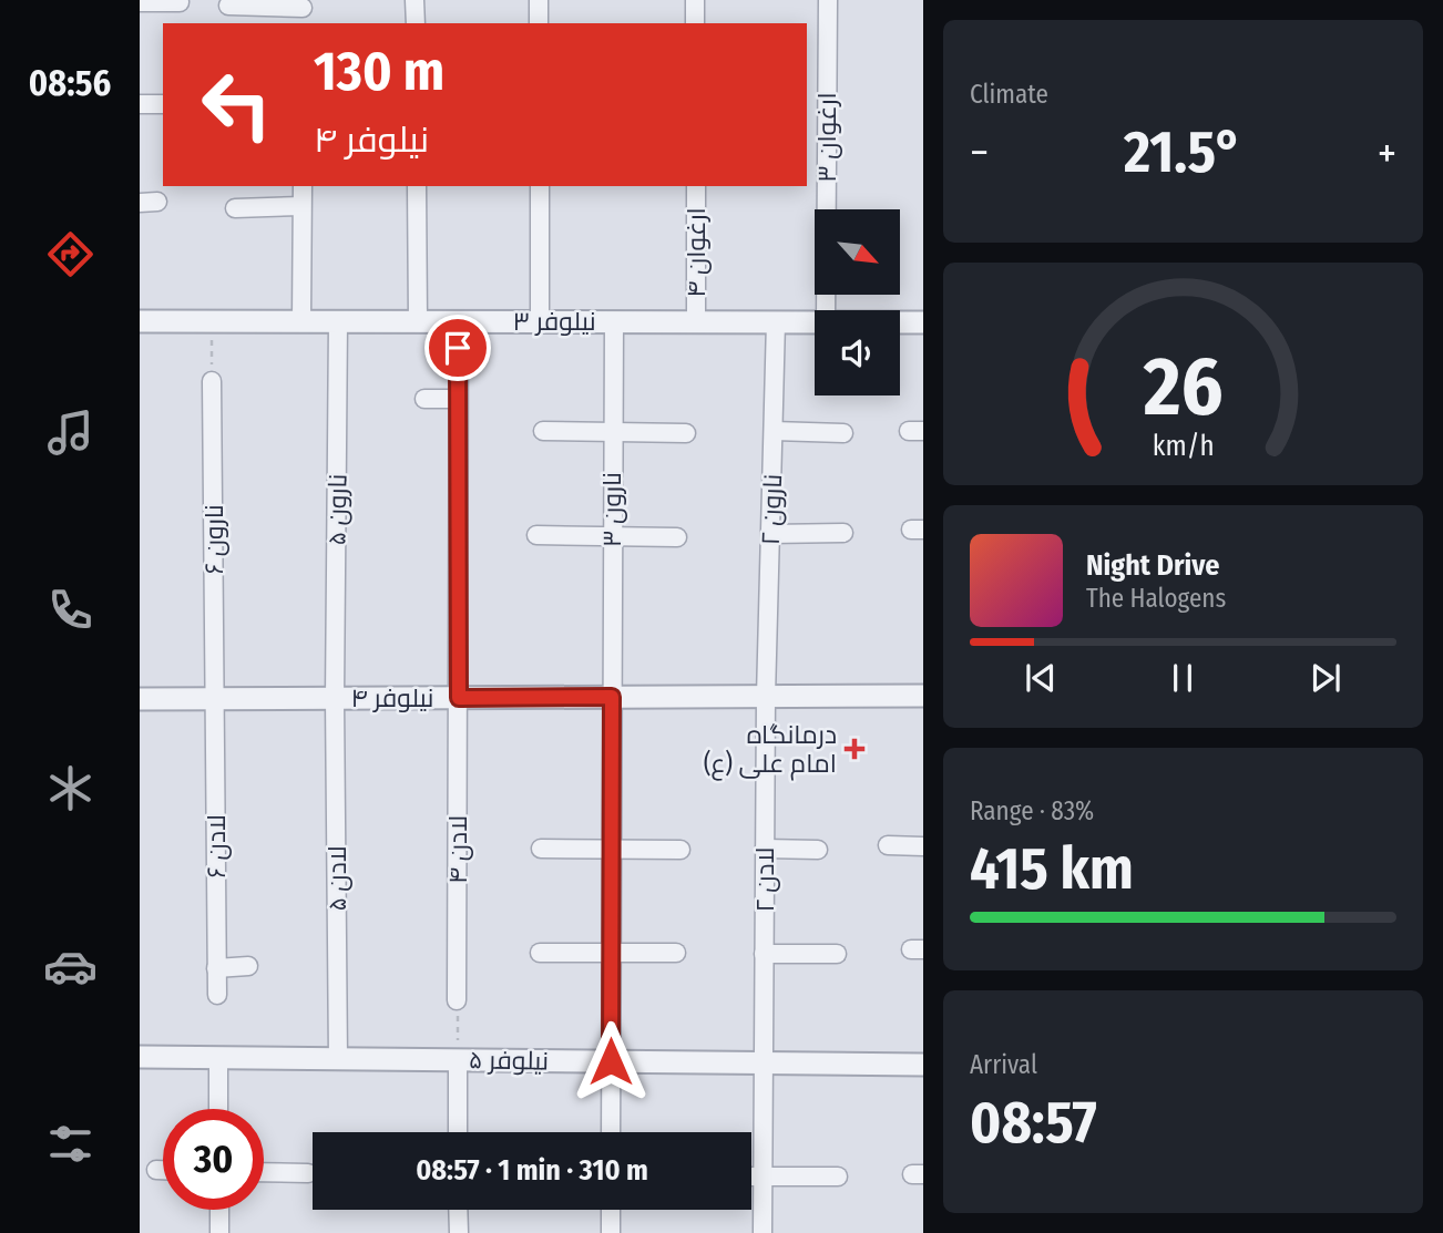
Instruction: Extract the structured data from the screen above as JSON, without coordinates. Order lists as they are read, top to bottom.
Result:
{
  "streets": {
    "street": [
      "ارغوان ۳",
      "ارغوان ۴",
      "نیلوفر ۳",
      "نارون ۵",
      "نارون ۳",
      "نارون ۲",
      "نارون ۶",
      "نیلوفر ۴",
      "لادن ۶",
      "لادن ۴",
      "لادن ۵",
      "لادن ۲",
      "نیلوفر ۵"
    ]
  },
  "crossings": [
    ["ارغوان ۴", "نیلوفر ۳"],
    ["نیلوفر ۳", "نارون ۵"],
    ["نیلوفر ۳", "نارون ۳"],
    ["نیلوفر ۳", "نارون ۲"],
    ["نیلوفر ۳", "لادن ۴"],
    ["نارون ۵", "نیلوفر ۴"],
    ["نارون ۵", "لادن ۵"],
    ["نارون ۳", "نیلوفر ۴"],
    ["نارون ۳", "نیلوفر ۵"],
    ["نارون ۲", "نیلوفر ۴"],
    ["نارون ۲", "لادن ۲"],
    ["نارون ۶", "نیلوفر ۴"],
    ["نارون ۶", "لادن ۶"],
    ["نیلوفر ۴", "لادن ۶"],
    ["نیلوفر ۴", "لادن ۴"],
    ["نیلوفر ۴", "لادن ۵"],
    ["نیلوفر ۴", "لادن ۲"],
    ["لادن ۵", "نیلوفر ۵"],
    ["لادن ۲", "نیلوفر ۵"]
  ],
  "places": {
    "health": ["درمانگاه امام علی (ع)"]
  },
  "north": "bottom right",
  "page": {
    "tabs": "08:56",
    "tile": [
      "Climate",
      ["Range · 83%", "415 km"],
      ["Arrival", "08:57"]
    ],
    "turn": ["130 m", "نیلوفر ۴"],
    "heat": ["−", "21.5°", "+"],
    "song": ["Night Drive", "The Halogens"],
    "limit": "30",
    "trip": "08:57 · 1 min · 310 m",
    "gauge": ["26", "km/h"]
  }
}
